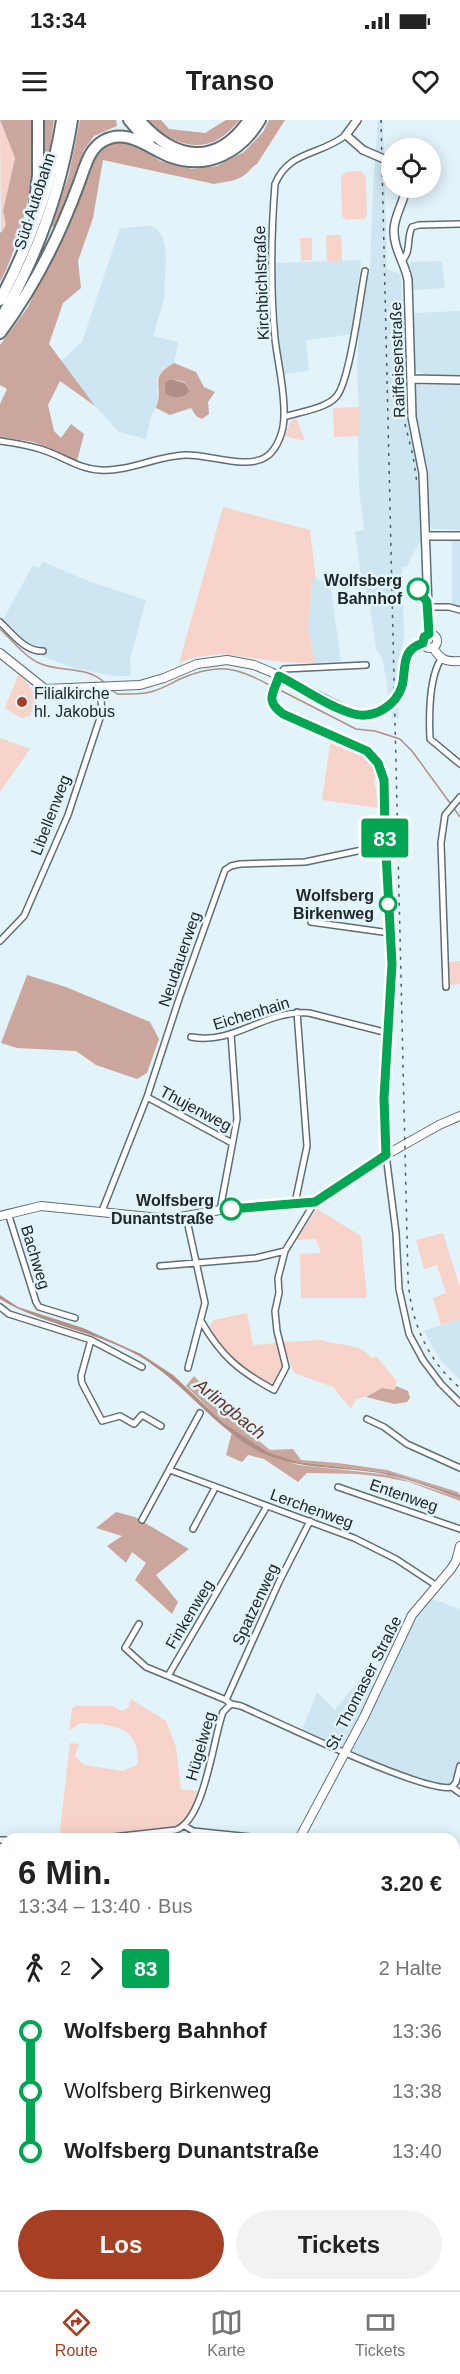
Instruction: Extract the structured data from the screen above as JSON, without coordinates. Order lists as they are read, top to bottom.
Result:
{
  "streets": {
    "highway": ["Süd Autobahn"],
    "main road": ["St. Thomaser Straße"],
    "street": [
      "Kirchbichlstraße",
      "Raiffeisenstraße",
      "Libellenweg",
      "Neudauerweg",
      "Eichenhain",
      "Thujenweg",
      "Bachweg",
      "Entenweg",
      "Lerchenweg",
      "Spatzenweg",
      "Finkenweg",
      "Hügelweg"
    ]
  },
  "crossings": [
    ["Neudauerweg", "Thujenweg"],
    ["Lerchenweg", "Spatzenweg"],
    ["Lerchenweg", "Finkenweg"],
    ["Lerchenweg", "St. Thomaser Straße"],
    ["St. Thomaser Straße", "Hügelweg"]
  ],
  "water": ["Arlingbach"],
  "places": [
    "Wolfsberg Bahnhof",
    "Filialkirche hl. Jakobus",
    "Wolfsberg Birkenweg",
    "Wolfsberg Dunantstraße"
  ],
  "lines": ["bus line 83"],
  "page": {
    "status": "13:34",
    "header": "Transo",
    "on_map": "83",
    "heading": ["6 Min.", "13:34 – 13:40 · Bus", "3.20 €"],
    "legs": ["2", "83", "2 Halte"],
    "list": [
      {
        "name": "Wolfsberg Bahnhof",
        "value": "13:36"
      },
      {
        "name": "Wolfsberg Birkenweg",
        "value": "13:38"
      },
      {
        "name": "Wolfsberg Dunantstraße",
        "value": "13:40"
      }
    ],
    "buttons": ["Los", "Tickets"],
    "tabs": ["Route", "Karte", "Tickets"]
  }
}
